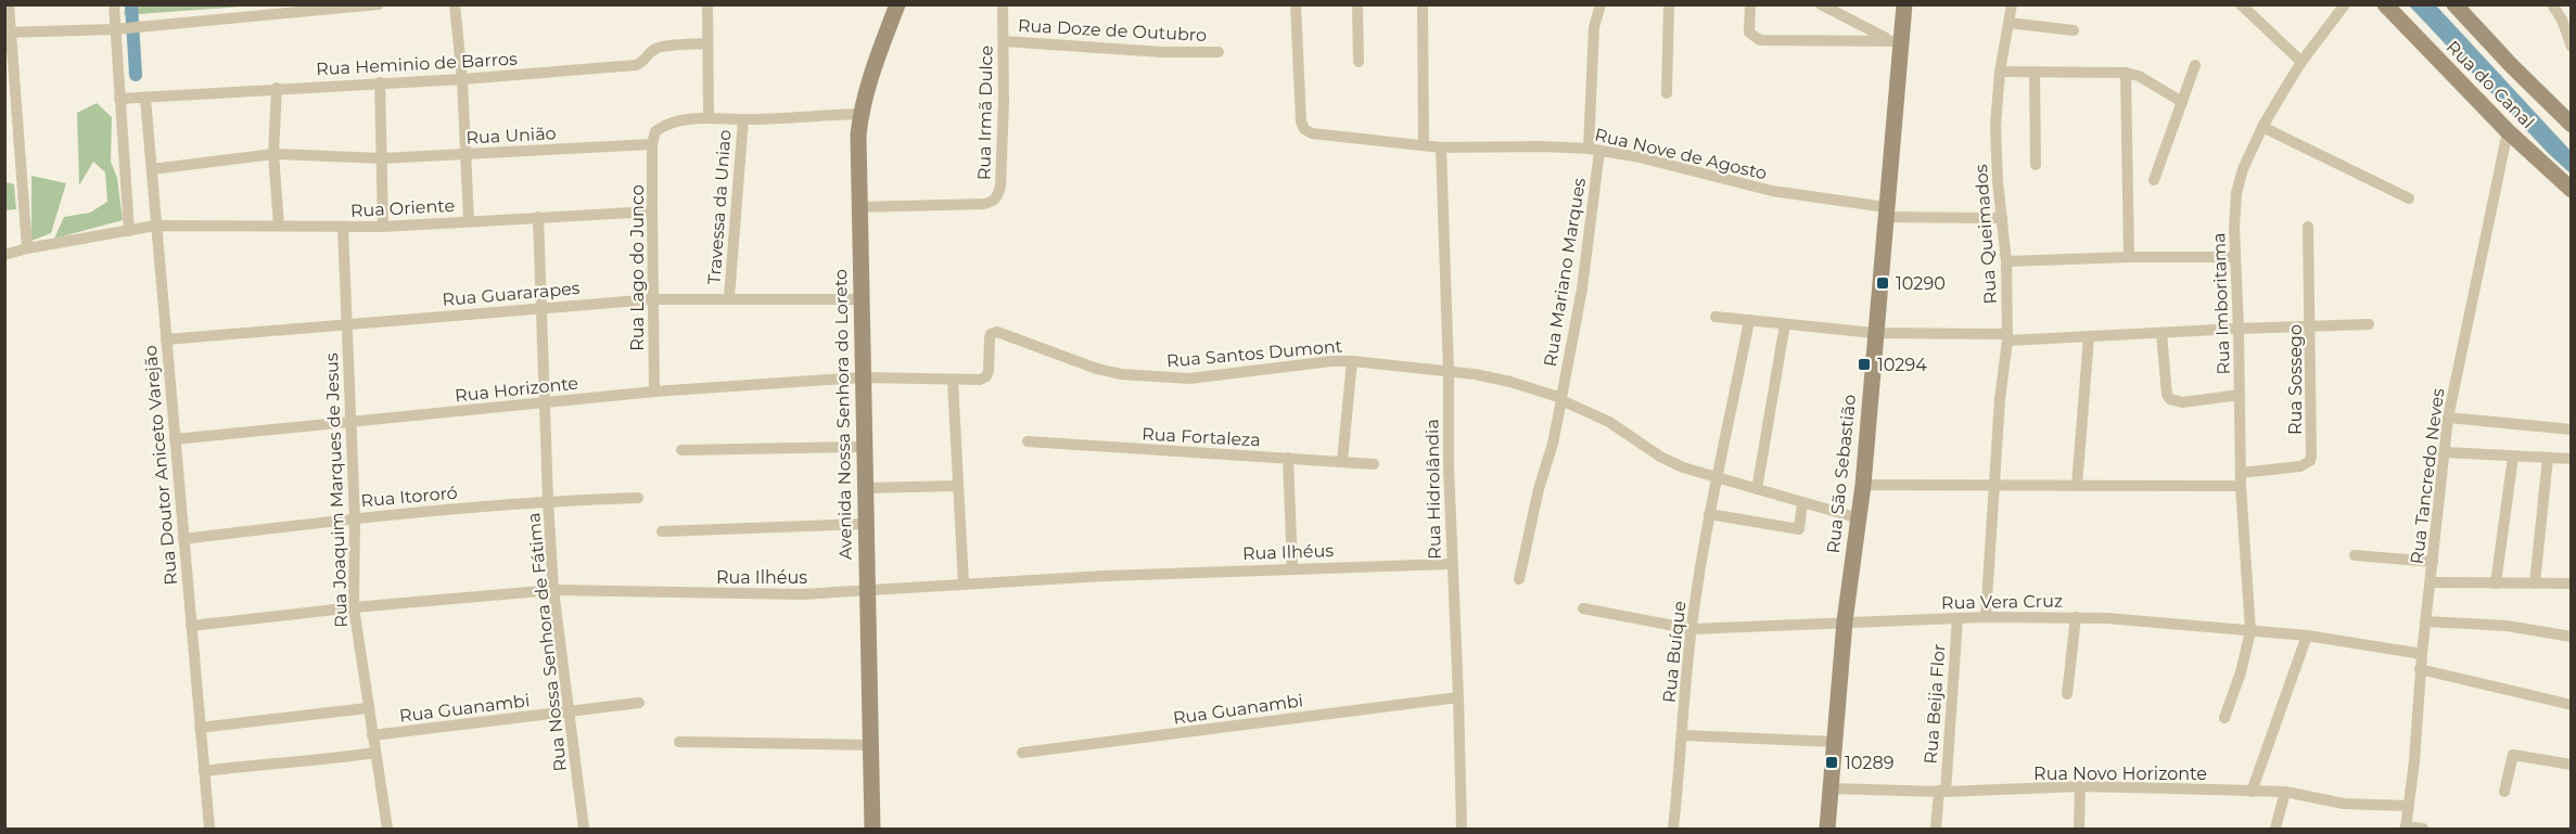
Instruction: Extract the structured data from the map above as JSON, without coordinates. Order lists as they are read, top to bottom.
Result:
{
  "streets": {
    "street": [
      "Rua Doze de Outubro",
      "Rua Heminio de Barros",
      "Rua do Canal",
      "Rua Irmã Dulce",
      "Rua União",
      "Rua Nove de Agosto",
      "Travessa da Uniao",
      "Rua Oriente",
      "Rua Queimados",
      "Rua Lago do Junco",
      "Rua Mariano Marques",
      "Rua Guararapes",
      "Rua Imboritama",
      "Rua Santos Dumont",
      "Rua Sossego",
      "Rua Horizonte",
      "Avenida Nossa Senhora do Loreto",
      "Rua Fortaleza",
      "Rua Doutor Aniceto Varejão",
      "Rua São Sebastião",
      "Rua Tancredo Neves",
      "Rua Hidrolândia",
      "Rua Joaquim Marques de Jesus",
      "Rua Itororó",
      "Rua Ilhéus",
      "Rua Vera Cruz",
      "Rua Nossa Senhora de Fátima",
      "Rua Buíque",
      "Rua Beija Flor",
      "Rua Guanambi",
      "Rua Novo Horizonte"
    ]
  },
  "crossings": [
    ["Rua Doze de Outubro", "Rua Irmã Dulce"],
    ["Rua Heminio de Barros", "Rua Doutor Aniceto Varejão"],
    ["Rua do Canal", "Rua Tancredo Neves"],
    ["Rua Irmã Dulce", "Avenida Nossa Senhora do Loreto"],
    ["Rua União", "Rua Lago do Junco"],
    ["Rua União", "Rua Doutor Aniceto Varejão"],
    ["Rua Nove de Agosto", "Rua Queimados"],
    ["Rua Nove de Agosto", "Rua Mariano Marques"],
    ["Rua Nove de Agosto", "Rua São Sebastião"],
    ["Rua Nove de Agosto", "Rua Hidrolândia"],
    ["Travessa da Uniao", "Rua Guararapes"],
    ["Rua Oriente", "Rua Lago do Junco"],
    ["Rua Oriente", "Rua Doutor Aniceto Varejão"],
    ["Rua Oriente", "Rua Joaquim Marques de Jesus"],
    ["Rua Oriente", "Rua Nossa Senhora de Fátima"],
    ["Rua Queimados", "Rua Vera Cruz"],
    ["Rua Lago do Junco", "Rua Guararapes"],
    ["Rua Lago do Junco", "Rua Horizonte"],
    ["Rua Mariano Marques", "Rua Santos Dumont"],
    ["Rua Guararapes", "Avenida Nossa Senhora do Loreto"],
    ["Rua Guararapes", "Rua Doutor Aniceto Varejão"],
    ["Rua Guararapes", "Rua Joaquim Marques de Jesus"],
    ["Rua Guararapes", "Rua Nossa Senhora de Fátima"],
    ["Rua Imboritama", "Rua Sossego"],
    ["Rua Imboritama", "Rua Vera Cruz"],
    ["Rua Santos Dumont", "Rua Horizonte"],
    ["Rua Santos Dumont", "Rua São Sebastião"],
    ["Rua Santos Dumont", "Rua Hidrolândia"],
    ["Rua Santos Dumont", "Rua Buíque"],
    ["Rua Horizonte", "Avenida Nossa Senhora do Loreto"],
    ["Rua Horizonte", "Rua Doutor Aniceto Varejão"],
    ["Rua Horizonte", "Rua Joaquim Marques de Jesus"],
    ["Rua Horizonte", "Rua Nossa Senhora de Fátima"],
    ["Avenida Nossa Senhora do Loreto", "Rua Ilhéus"],
    ["Rua Doutor Aniceto Varejão", "Rua Itororó"],
    ["Rua Doutor Aniceto Varejão", "Rua Ilhéus"],
    ["Rua São Sebastião", "Rua Vera Cruz"],
    ["Rua São Sebastião", "Rua Novo Horizonte"],
    ["Rua Tancredo Neves", "Rua Vera Cruz"],
    ["Rua Tancredo Neves", "Rua Novo Horizonte"],
    ["Rua Hidrolândia", "Rua Ilhéus"],
    ["Rua Hidrolândia", "Rua Guanambi"],
    ["Rua Joaquim Marques de Jesus", "Rua Itororó"],
    ["Rua Joaquim Marques de Jesus", "Rua Ilhéus"],
    ["Rua Joaquim Marques de Jesus", "Rua Guanambi"],
    ["Rua Itororó", "Rua Nossa Senhora de Fátima"],
    ["Rua Ilhéus", "Rua Nossa Senhora de Fátima"],
    ["Rua Vera Cruz", "Rua Buíque"],
    ["Rua Vera Cruz", "Rua Beija Flor"],
    ["Rua Nossa Senhora de Fátima", "Rua Guanambi"],
    ["Rua Beija Flor", "Rua Novo Horizonte"]
  ],
  "places": {
    "transit": ["10290", "10294", "10289"]
  }
}
